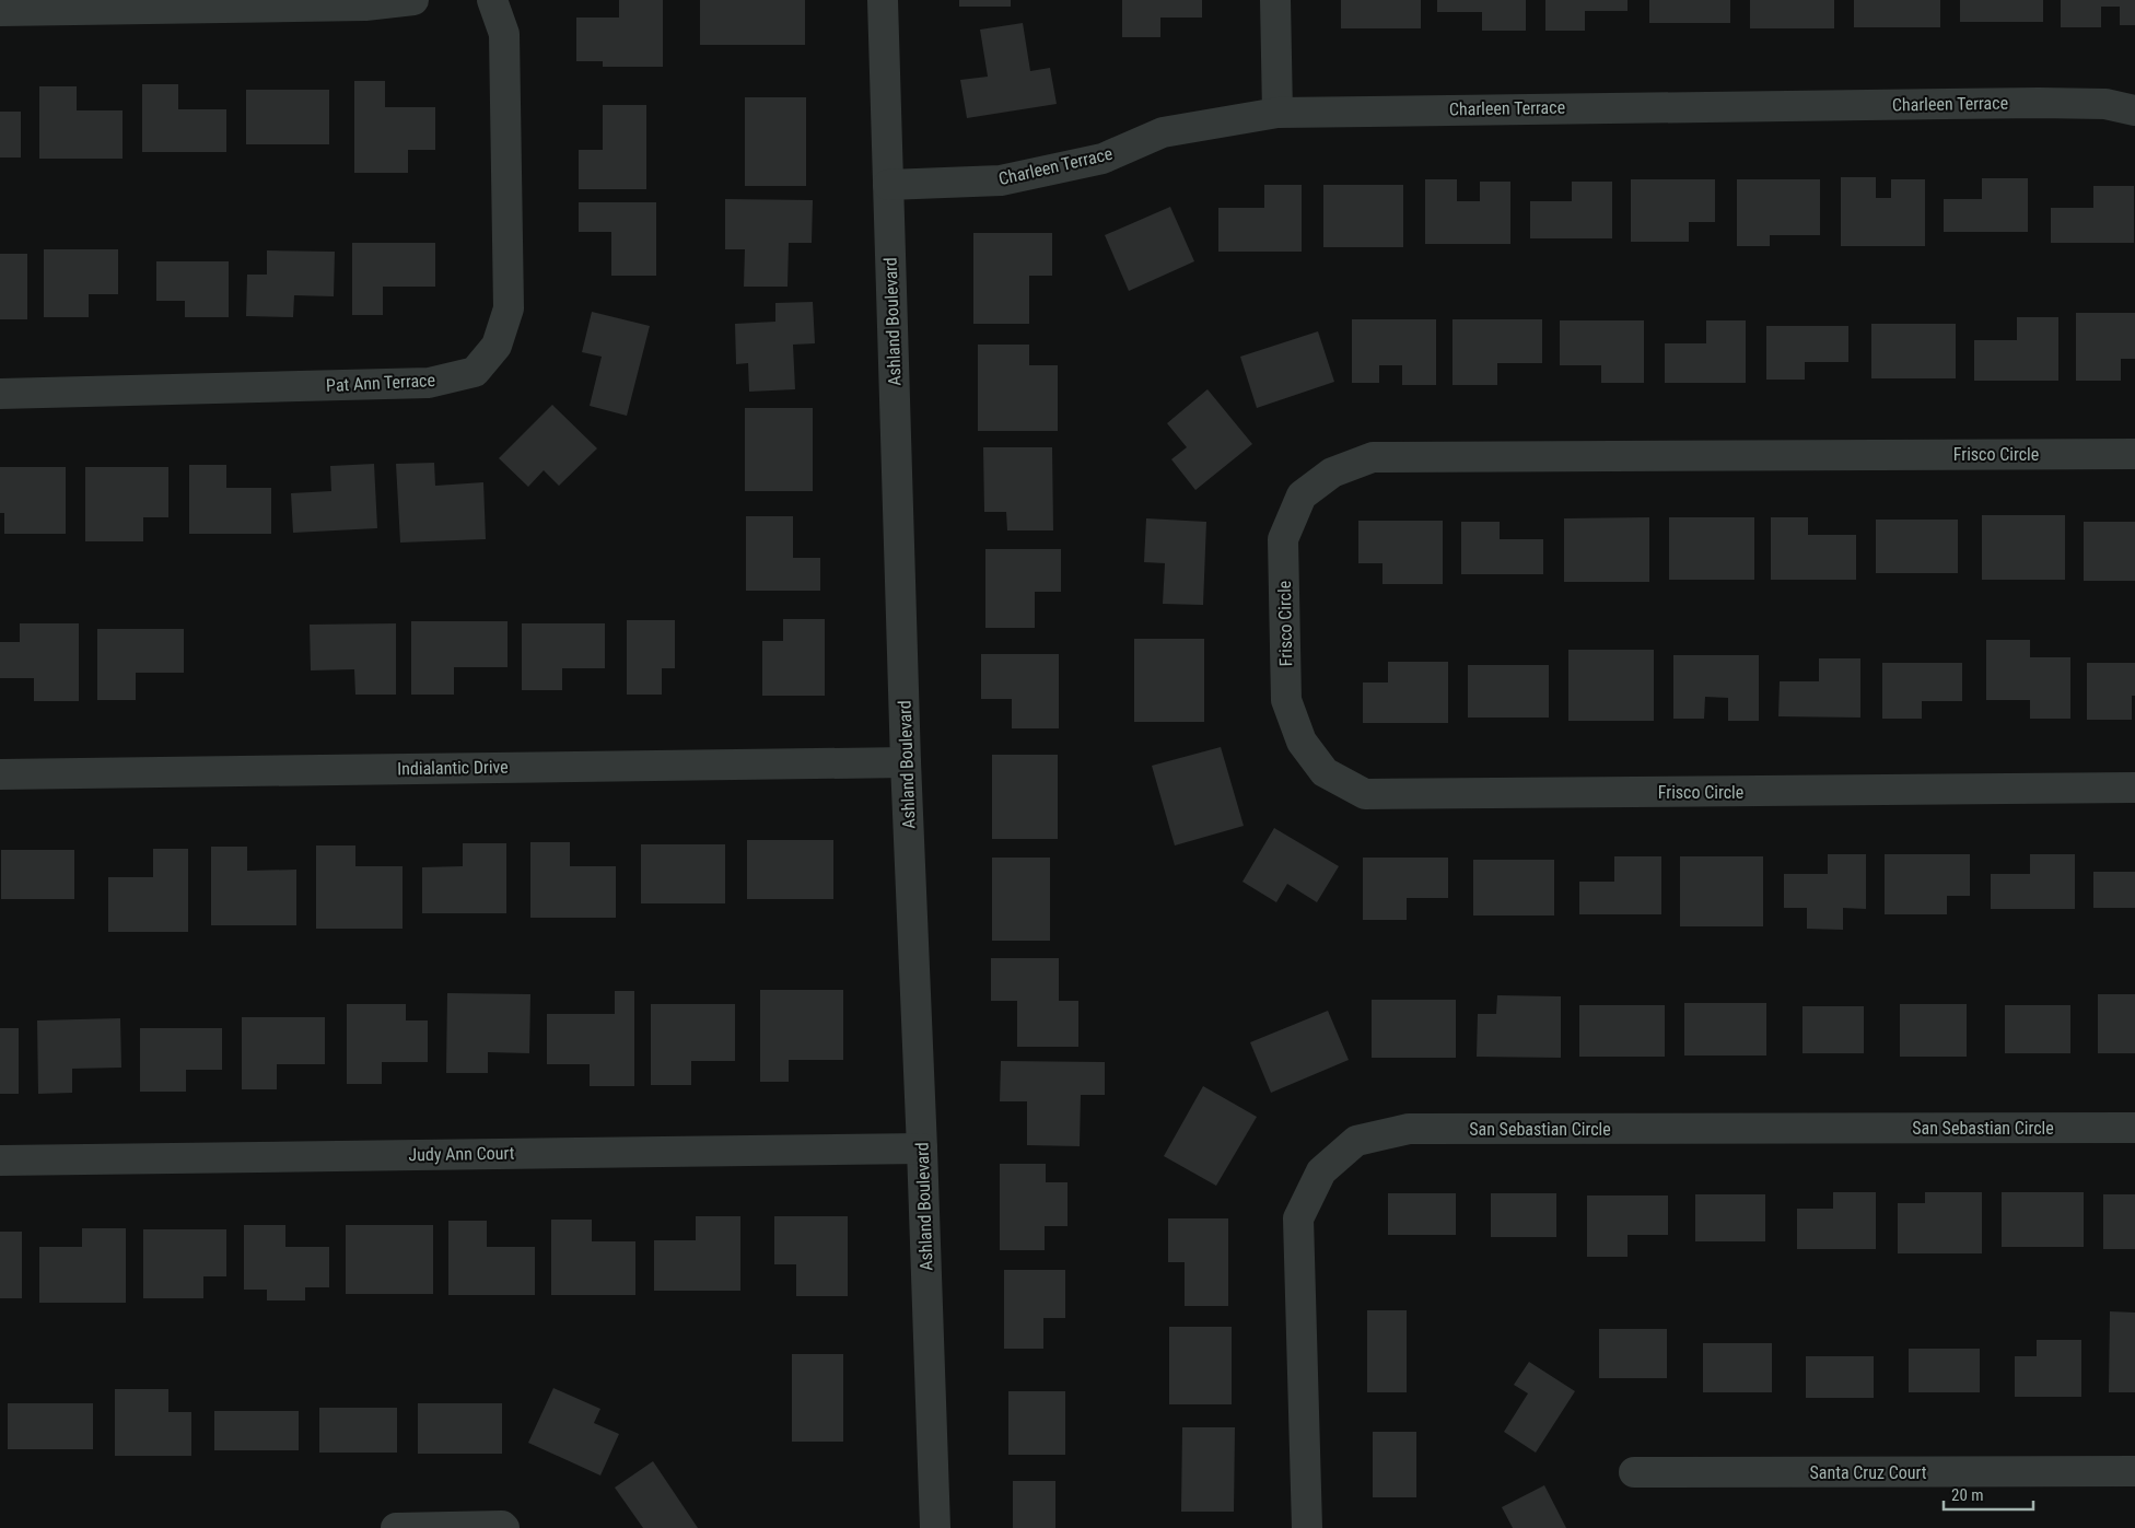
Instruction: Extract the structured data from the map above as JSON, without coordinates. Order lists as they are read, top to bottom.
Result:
{
  "streets": {
    "street": [
      "Charleen Terrace",
      "Ashland Boulevard",
      "Pat Ann Terrace",
      "Frisco Circle",
      "Indialantic Drive",
      "San Sebastian Circle",
      "Judy Ann Court",
      "Santa Cruz Court"
    ]
  },
  "crossings": [
    ["Charleen Terrace", "Ashland Boulevard"],
    ["Ashland Boulevard", "Indialantic Drive"],
    ["Ashland Boulevard", "Judy Ann Court"]
  ],
  "scale_bar": "20 m"
}
